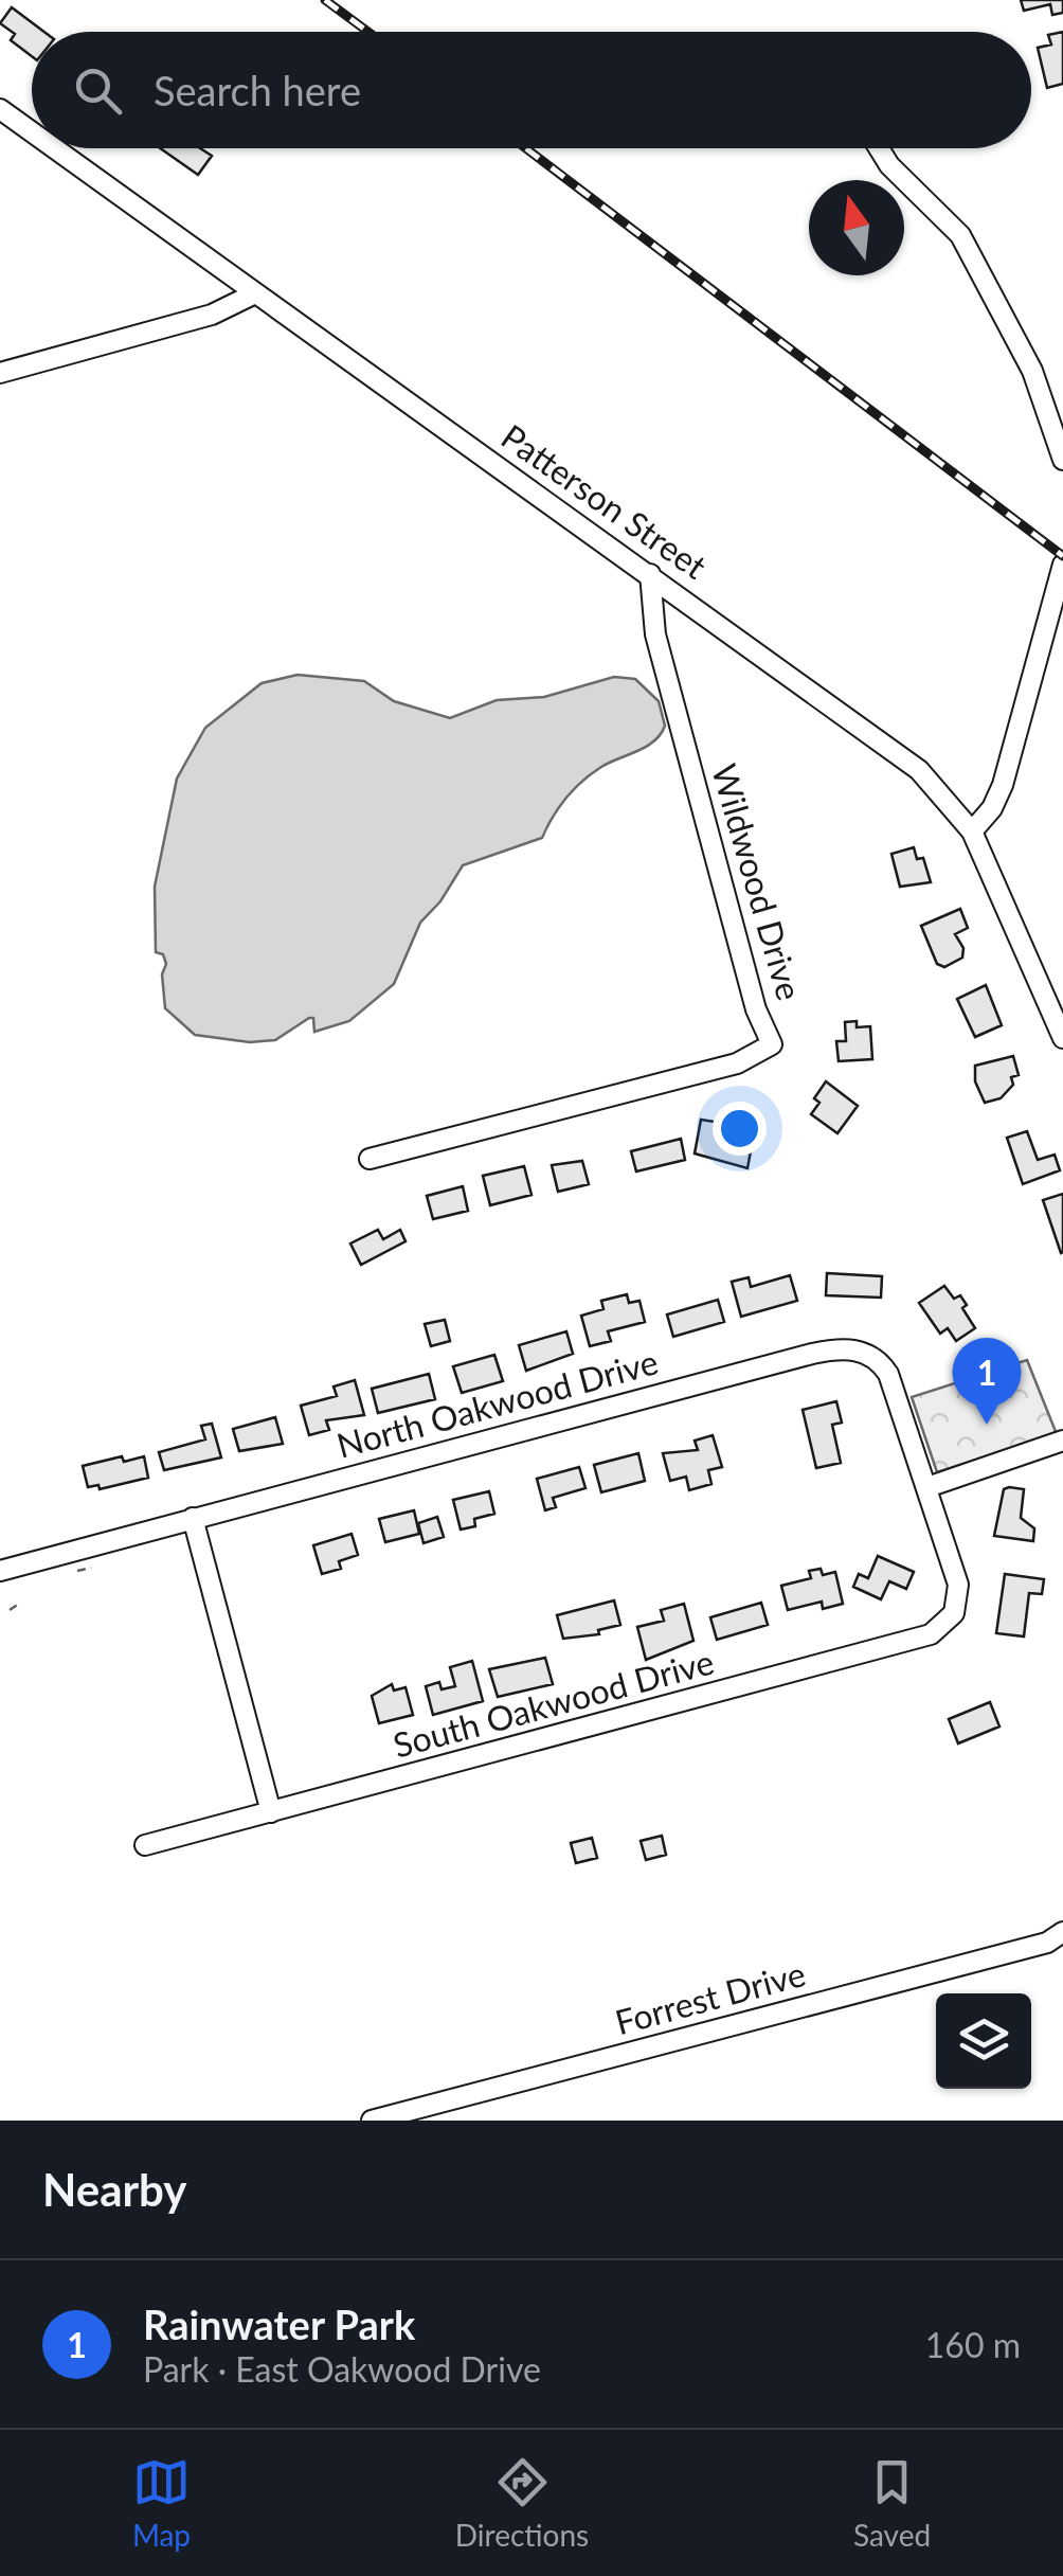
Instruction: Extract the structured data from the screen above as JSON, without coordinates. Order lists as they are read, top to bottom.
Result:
{
  "streets": {
    "street": [
      "Patterson Street",
      "Wildwood Drive",
      "North Oakwood Drive",
      "South Oakwood Drive",
      "Forrest Drive"
    ]
  },
  "crossings": [
    ["Patterson Street", "Wildwood Drive"],
    ["North Oakwood Drive", "South Oakwood Drive"]
  ],
  "north": "top",
  "page": {
    "search": "Search here",
    "pins": "1",
    "heading": "Nearby",
    "list": [
      {
        "mark": "1",
        "name": "Rainwater Park",
        "note": "Park · East Oakwood Drive",
        "value": "160 m"
      }
    ],
    "nav": ["Map", "Directions", "Saved"]
  }
}
